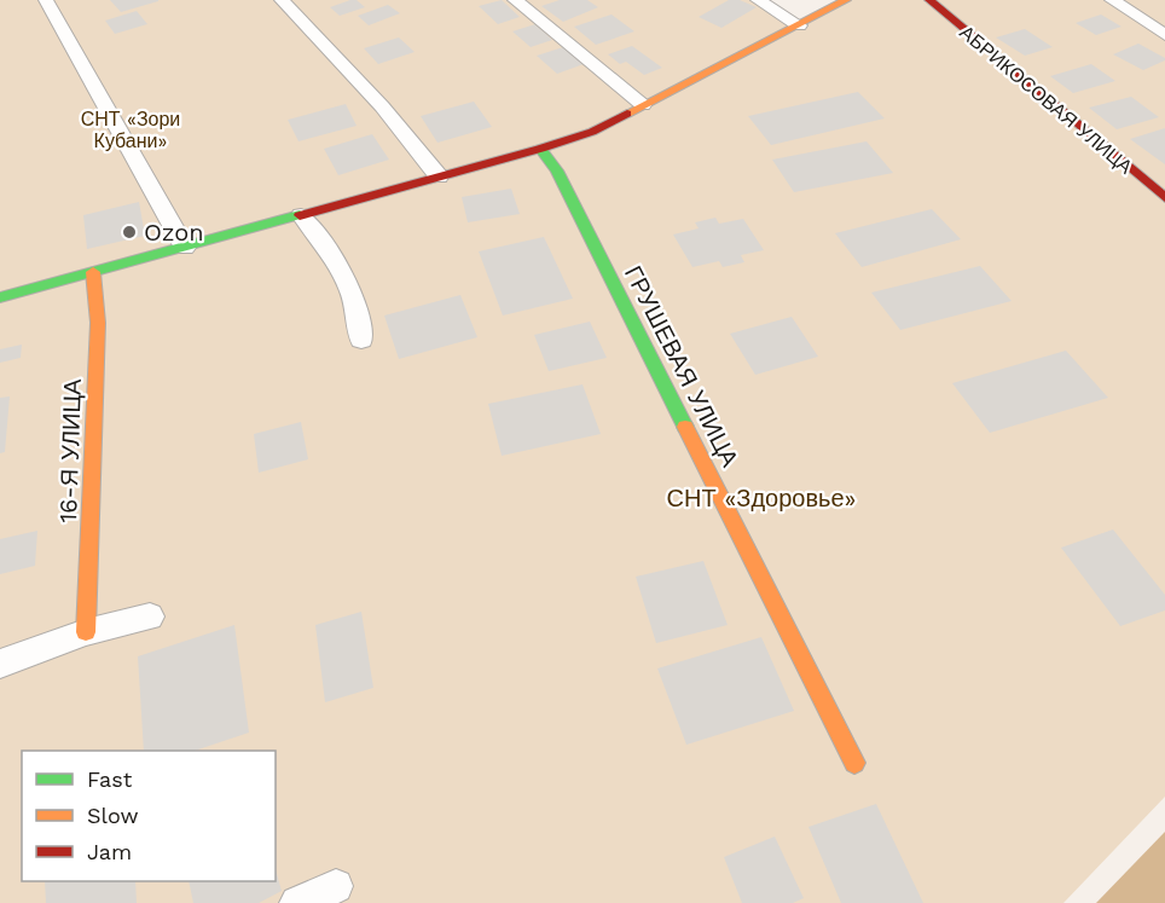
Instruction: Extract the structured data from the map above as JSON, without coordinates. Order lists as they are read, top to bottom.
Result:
{
  "streets": {
    "street": ["АБРИКОСОВАЯ УЛИЦА", "ГРУШЕВАЯ УЛИЦА", "16-Я УЛИЦА"]
  },
  "parks": ["СНТ «Зори Кубани»", "СНТ «Здоровье»"],
  "places": ["Ozon"],
  "legend": ["Fast", "Slow", "Jam"]
}
